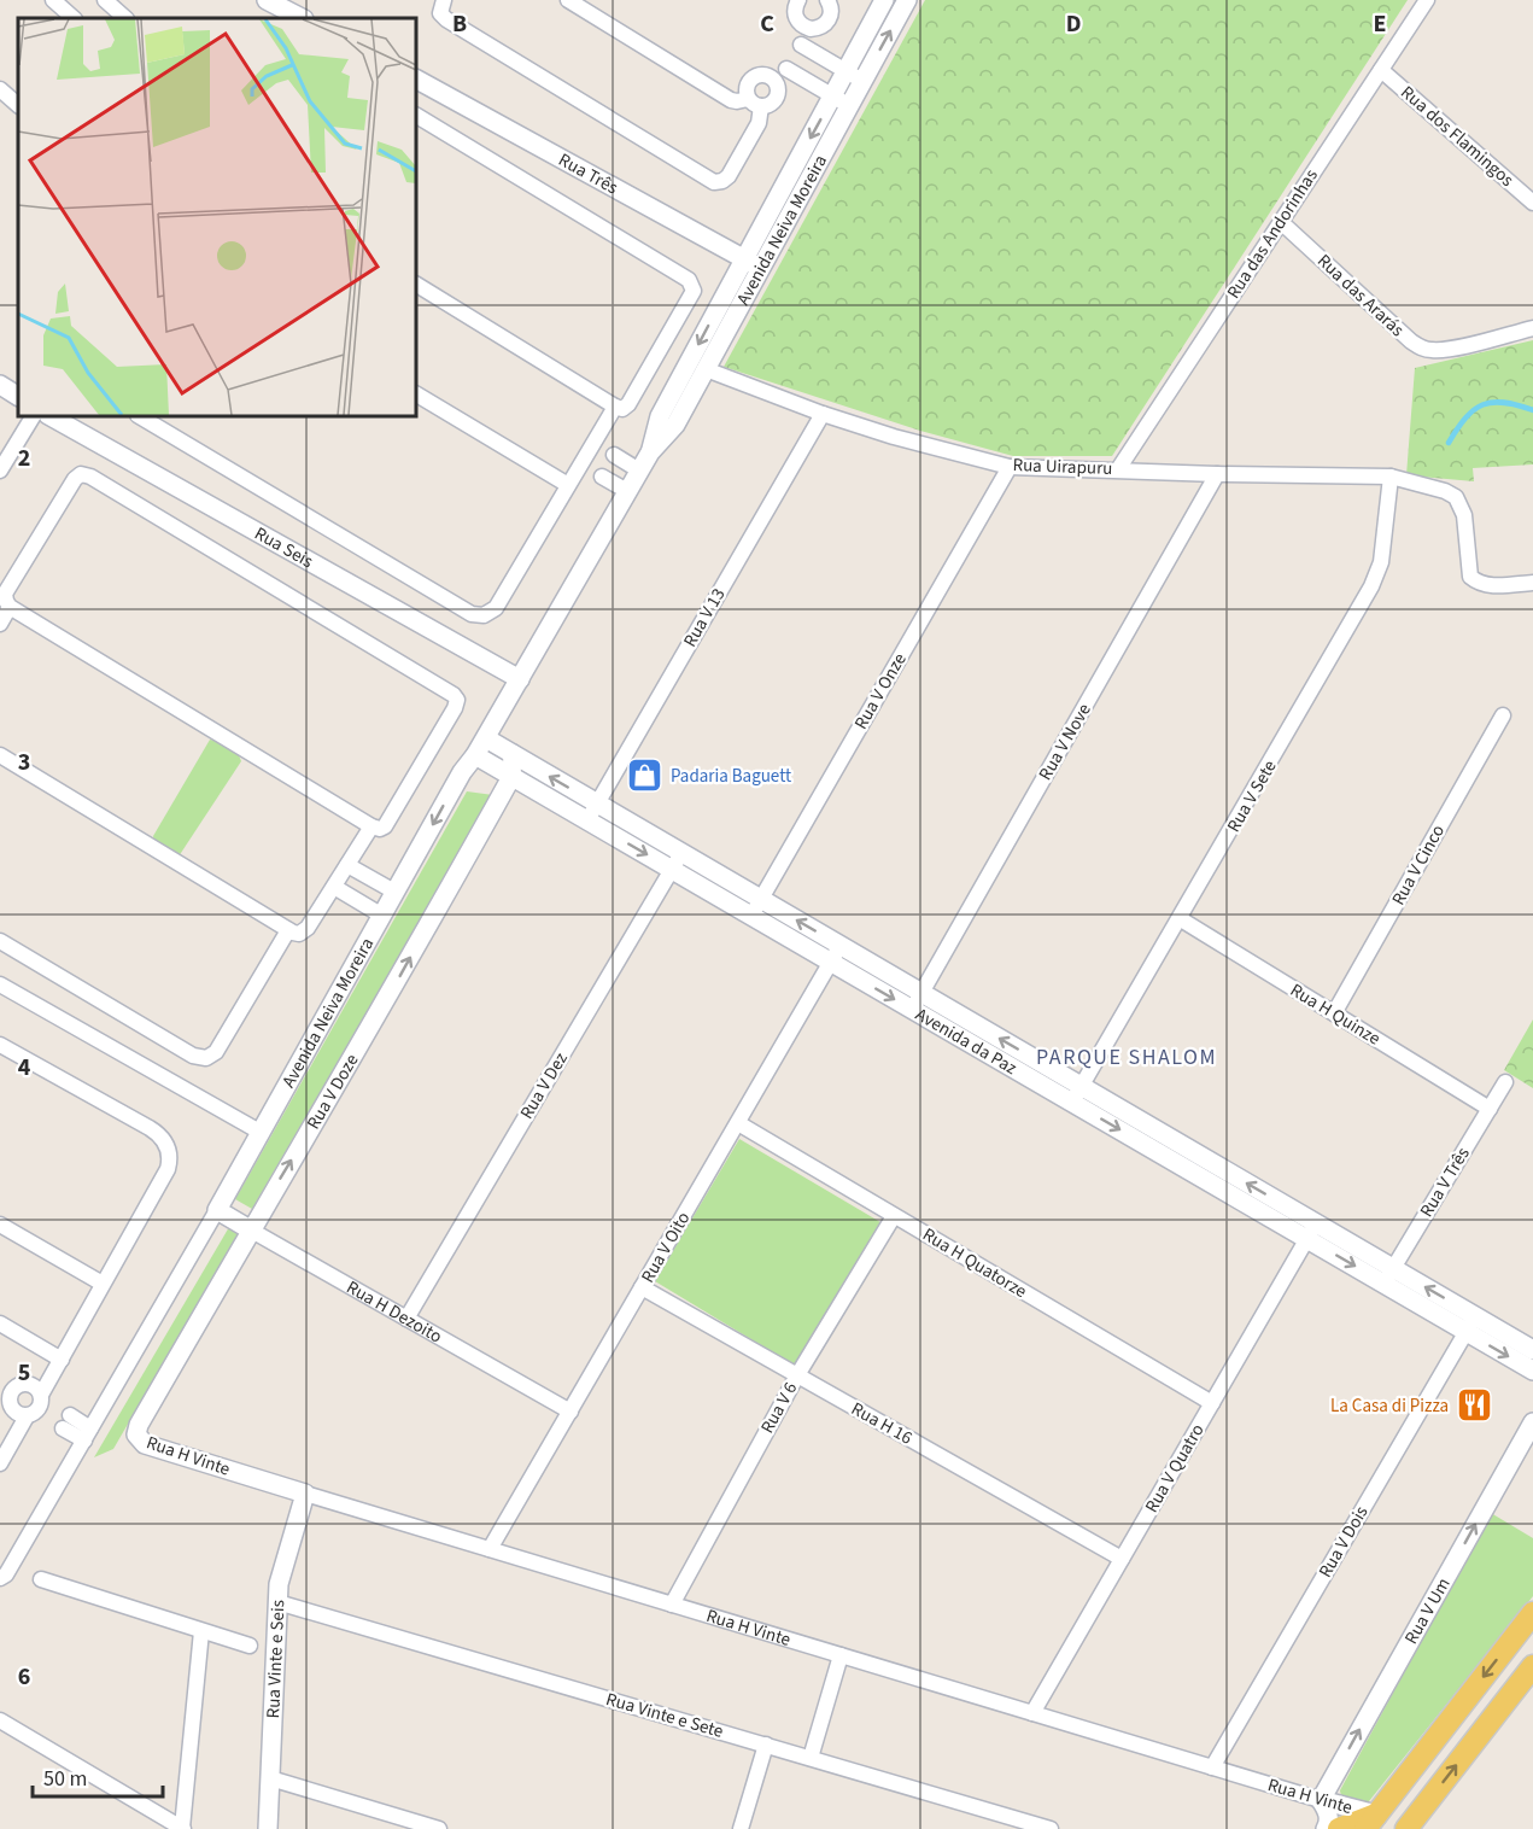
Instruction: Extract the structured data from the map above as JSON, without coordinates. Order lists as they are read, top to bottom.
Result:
{
  "streets": {
    "street": [
      "Rua dos Flamingos",
      "Rua Três",
      "Avenida Neiva Moreira",
      "Rua das Andorinhas",
      "Rua das Ararás",
      "Rua Uirapuru",
      "Rua Seis",
      "Rua V 13",
      "Rua V Onze",
      "Rua V Nove",
      "Rua V Sete",
      "Rua V Cinco",
      "Rua H Quinze",
      "Avenida da Paz",
      "Rua V Dez",
      "Rua V Doze",
      "Rua V Três",
      "Rua V Oito",
      "Rua H Quatorze",
      "Rua H Dezoito",
      "Rua V 6",
      "Rua H 16",
      "Rua H Vinte",
      "Rua V Quatro",
      "Rua V Dois",
      "Rua V Um",
      "Rua Vinte e Seis",
      "Rua Vinte e Sete"
    ]
  },
  "crossings": [
    ["Rua dos Flamingos", "Rua das Andorinhas"],
    ["Rua Três", "Avenida Neiva Moreira"],
    ["Avenida Neiva Moreira", "Rua Uirapuru"],
    ["Avenida Neiva Moreira", "Rua Seis"],
    ["Avenida Neiva Moreira", "Avenida da Paz"],
    ["Avenida Neiva Moreira", "Rua H Dezoito"],
    ["Rua das Andorinhas", "Rua das Ararás"],
    ["Rua das Andorinhas", "Rua Uirapuru"],
    ["Rua Uirapuru", "Rua V 13"],
    ["Rua Uirapuru", "Rua V Onze"],
    ["Rua Uirapuru", "Rua V Nove"],
    ["Rua Uirapuru", "Rua V Sete"],
    ["Rua V 13", "Avenida da Paz"],
    ["Rua V Onze", "Avenida da Paz"],
    ["Rua V Nove", "Avenida da Paz"],
    ["Rua V Sete", "Rua H Quinze"],
    ["Rua V Sete", "Avenida da Paz"],
    ["Rua V Cinco", "Rua H Quinze"],
    ["Rua H Quinze", "Rua V Três"],
    ["Avenida da Paz", "Rua V Dez"],
    ["Avenida da Paz", "Rua V Doze"],
    ["Avenida da Paz", "Rua V Três"],
    ["Avenida da Paz", "Rua V Oito"],
    ["Avenida da Paz", "Rua V Quatro"],
    ["Avenida da Paz", "Rua V Dois"],
    ["Rua V Dez", "Rua H Dezoito"],
    ["Rua V Doze", "Rua H Dezoito"],
    ["Rua V Doze", "Rua H Vinte"],
    ["Rua V Oito", "Rua H Quatorze"],
    ["Rua V Oito", "Rua H Dezoito"],
    ["Rua V Oito", "Rua H 16"],
    ["Rua V Oito", "Rua H Vinte"],
    ["Rua H Quatorze", "Rua V 6"],
    ["Rua H Quatorze", "Rua V Quatro"],
    ["Rua V 6", "Rua H 16"],
    ["Rua V 6", "Rua H Vinte"],
    ["Rua H 16", "Rua V Quatro"],
    ["Rua H Vinte", "Rua V Quatro"],
    ["Rua H Vinte", "Rua V Dois"],
    ["Rua H Vinte", "Rua V Um"],
    ["Rua H Vinte", "Rua Vinte e Seis"],
    ["Rua Vinte e Seis", "Rua Vinte e Sete"]
  ],
  "one_way": ["Rua V Doze", "Rua V Um"],
  "districts": ["PARQUE SHALOM"],
  "places": {
    "shop": ["Padaria Baguett"],
    "restaurant": ["La Casa di Pizza"]
  },
  "scale_bar": "50 m",
  "grid": {
    "columns": [
      "B",
      "C",
      "D",
      "E"
    ],
    "rows": [
      "2",
      "3",
      "4",
      "5",
      "6"
    ]
  }
}
